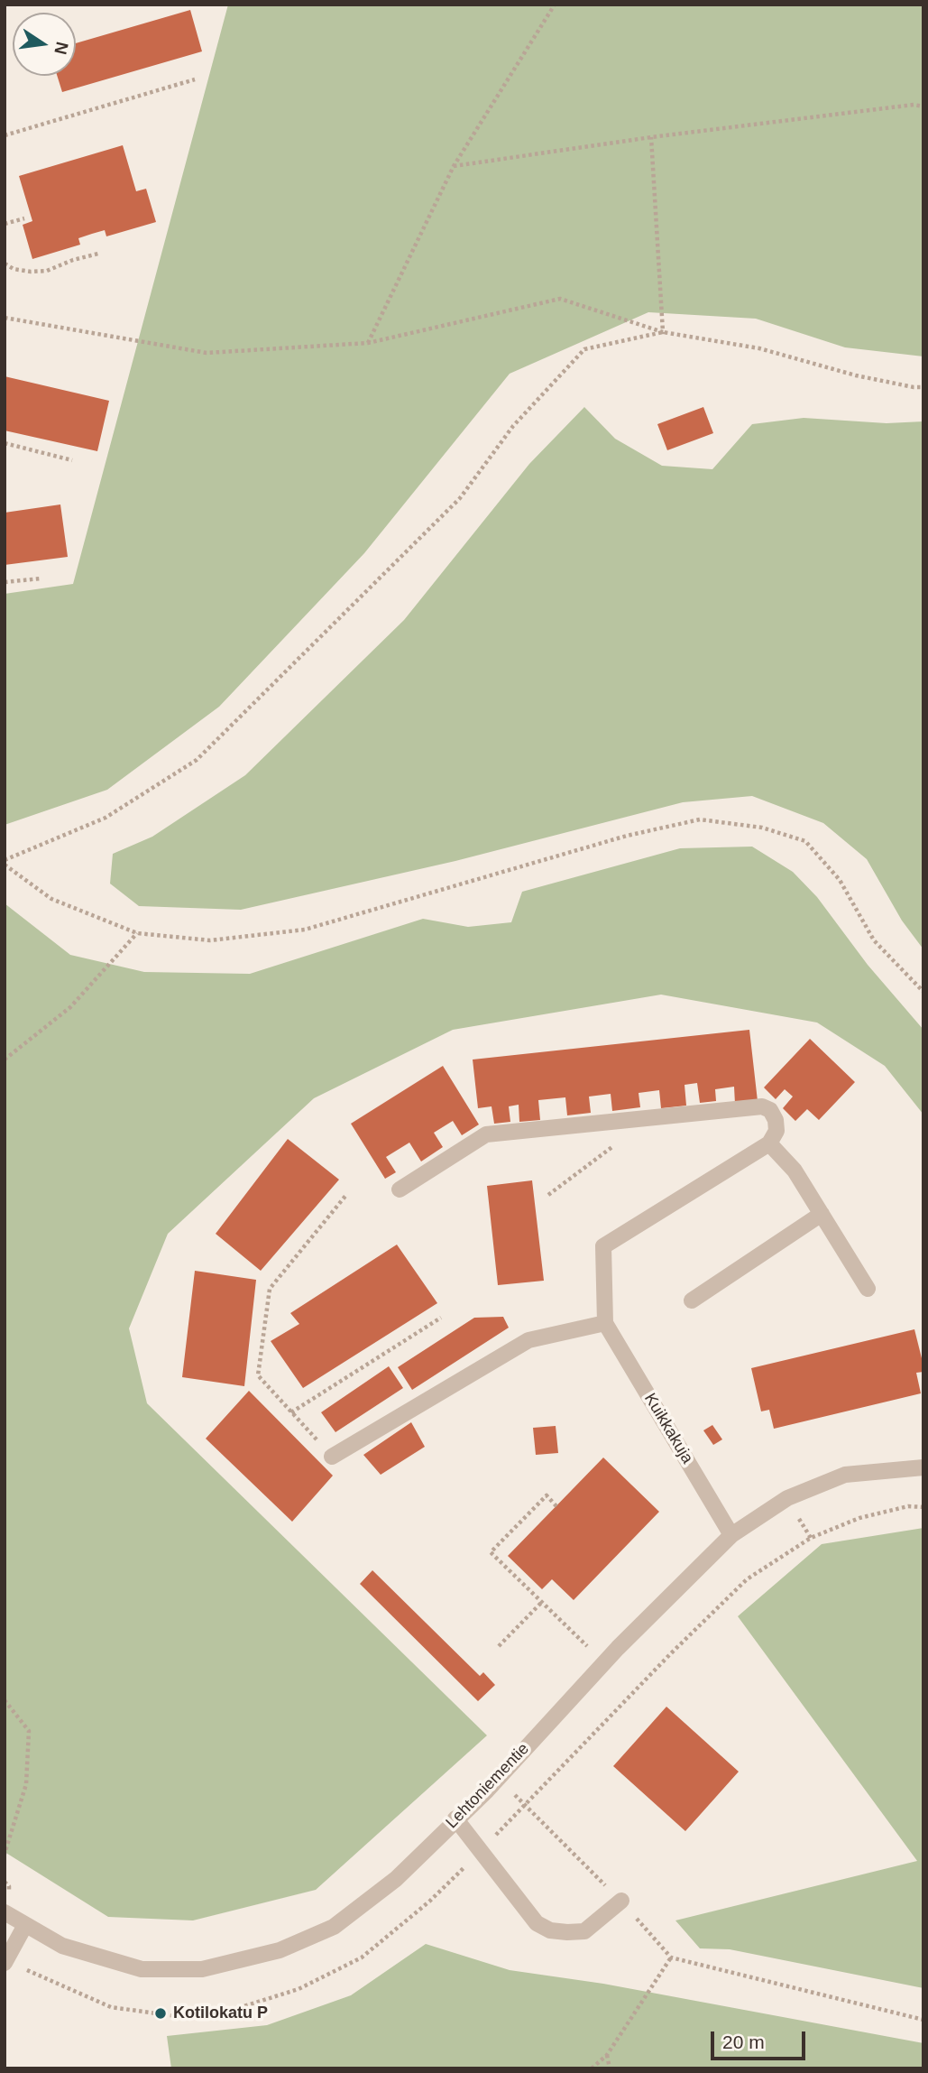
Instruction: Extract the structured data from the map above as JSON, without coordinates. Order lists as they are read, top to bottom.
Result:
{
  "streets": {
    "street": ["Kuikkakuja", "Lehtoniementie"]
  },
  "crossings": [
    ["Kuikkakuja", "Lehtoniementie"]
  ],
  "places": ["Kotilokatu P"],
  "scale_bar": "20 m",
  "north": "right"
}
